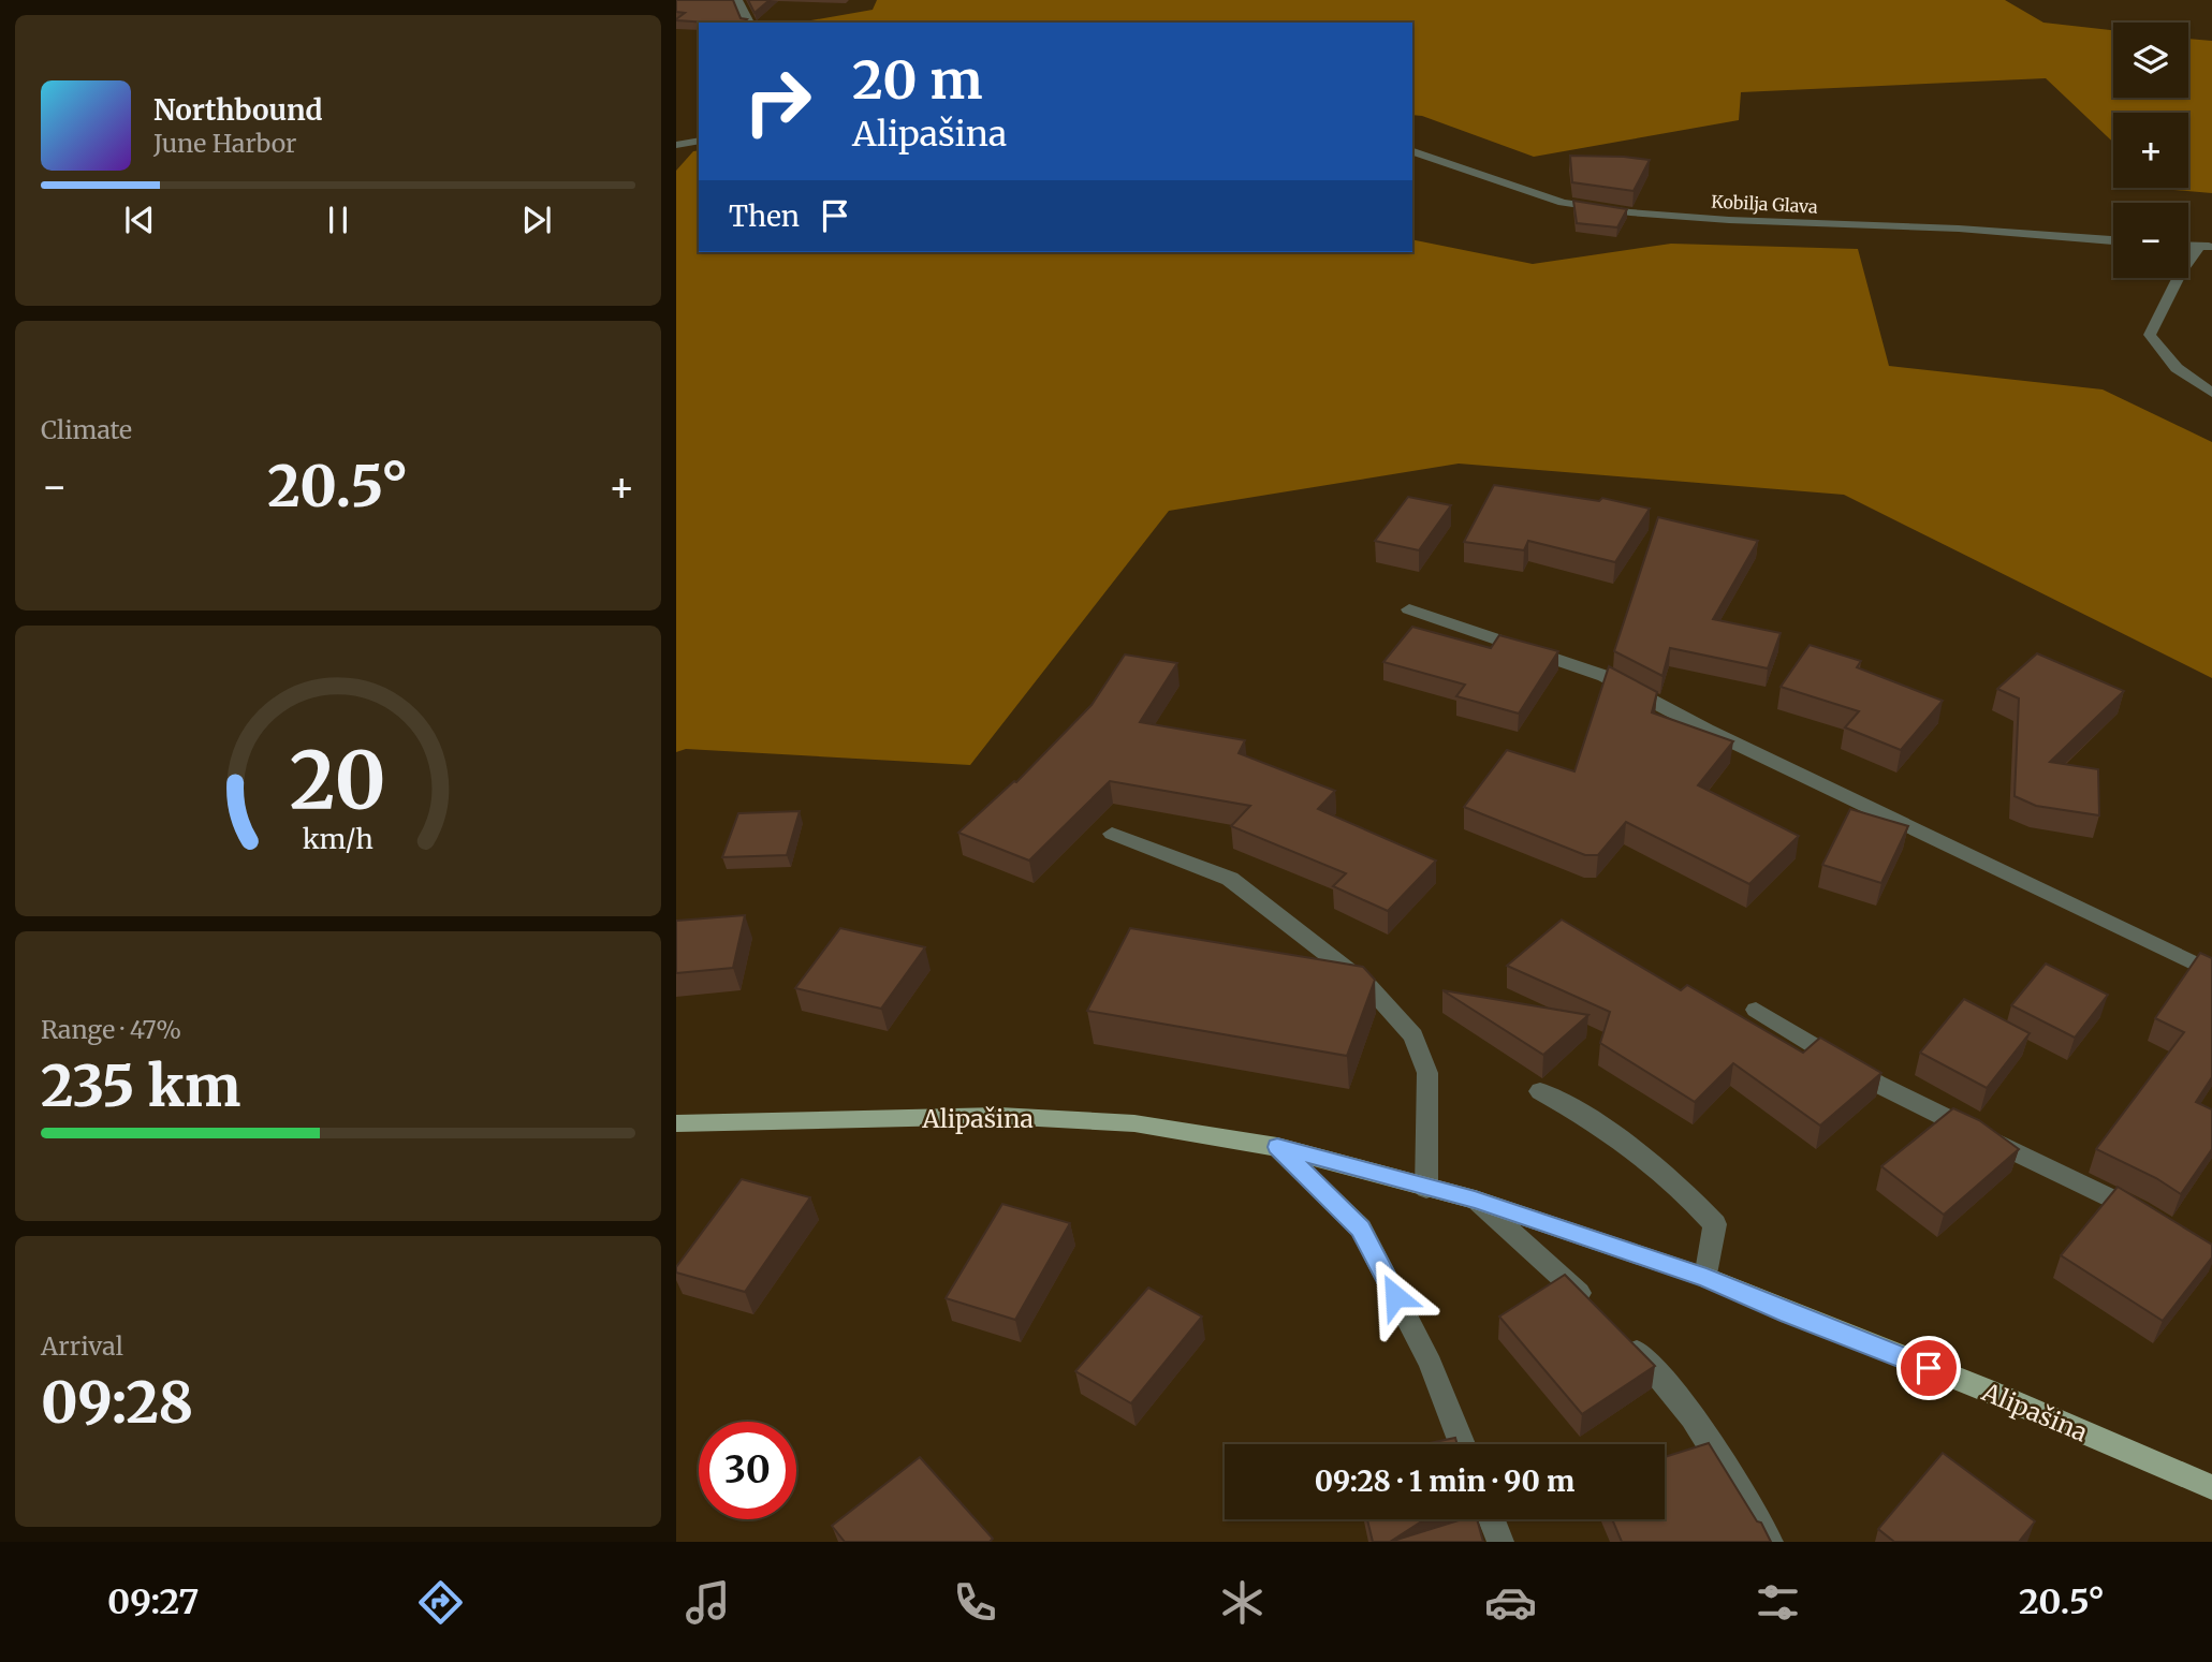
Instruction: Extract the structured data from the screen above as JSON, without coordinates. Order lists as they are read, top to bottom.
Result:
{
  "streets": {
    "main road": ["Alipašina"],
    "street": ["Kobilja Glava"]
  },
  "page": {
    "map_buttons": ["+", "−"],
    "turn": ["20 m", "Alipašina"],
    "song": ["Northbound", "June Harbor"],
    "then": "Then",
    "tile": [
      "Climate",
      ["Range · 47%", "235 km"],
      ["Arrival", "09:28"]
    ],
    "heat": ["−", "20.5°", "+"],
    "limit": "30",
    "trip": "09:28 · 1 min · 90 m",
    "tabs": ["09:27", "20.5°"],
    "gauge": ["20", "km/h"]
  }
}
